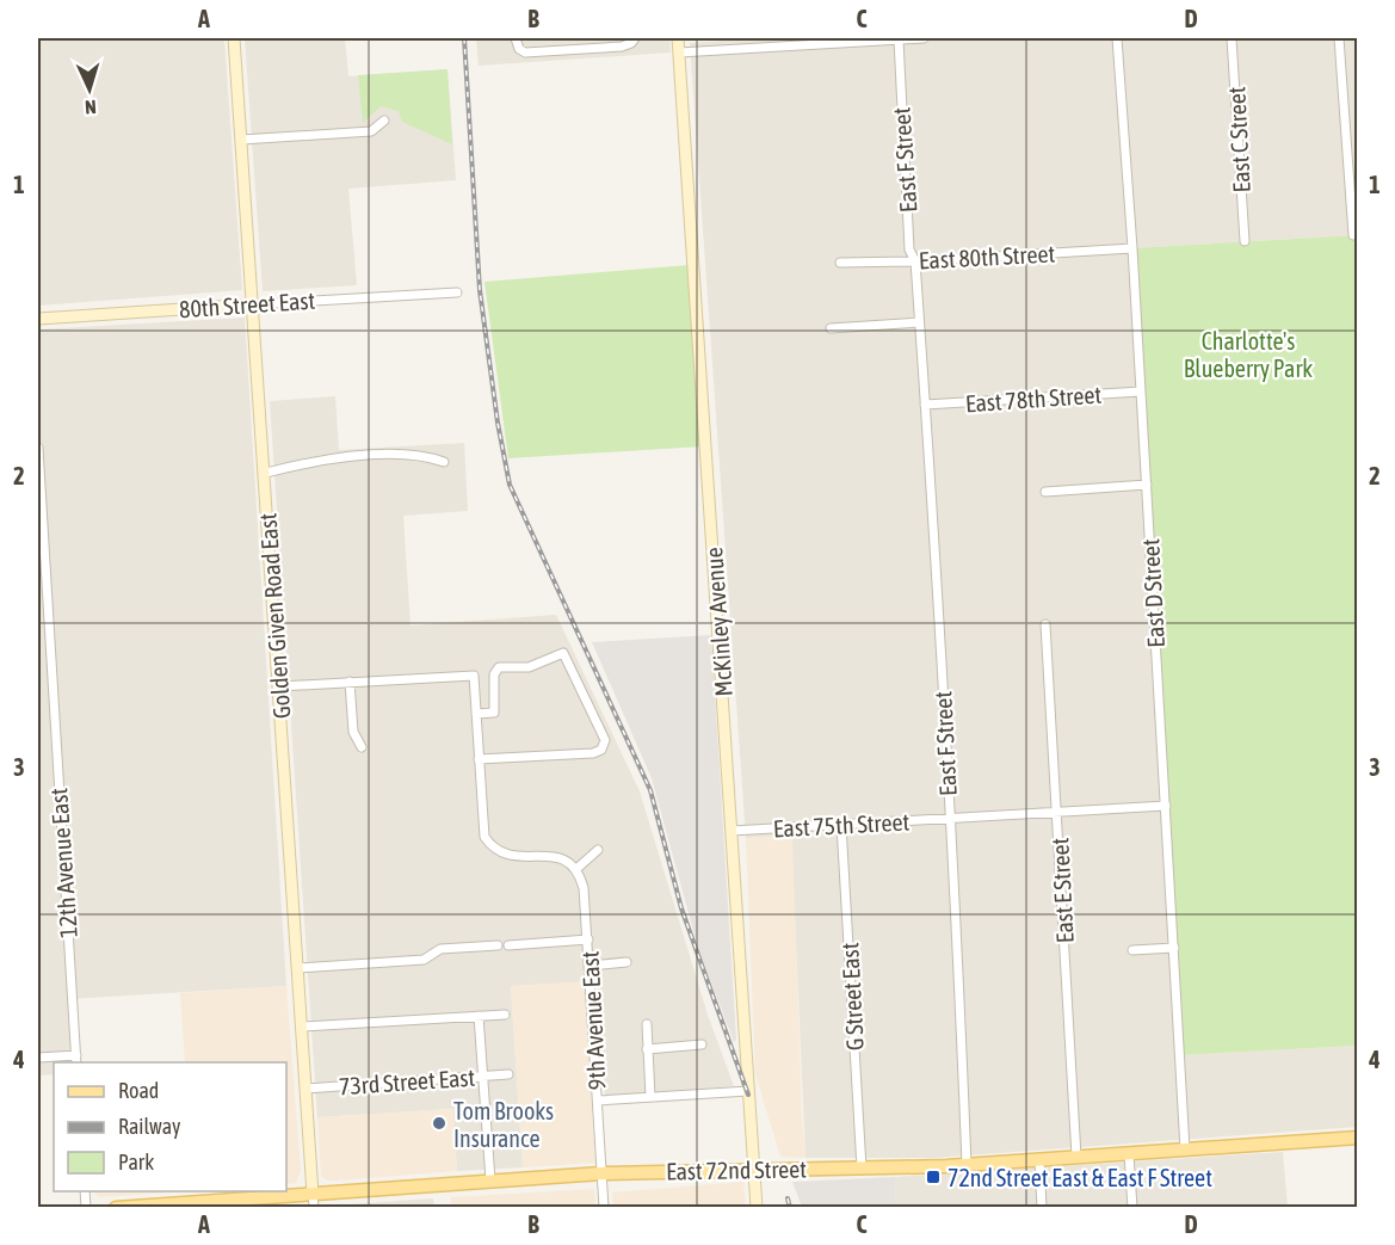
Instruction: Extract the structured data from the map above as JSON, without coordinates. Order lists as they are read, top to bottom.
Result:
{
  "streets": {
    "main road": ["East 72nd Street"],
    "street": [
      "East C Street",
      "East F Street",
      "East 80th Street",
      "80th Street East",
      "East 78th Street",
      "East D Street",
      "Golden Given Road East",
      "McKinley Avenue",
      "East 75th Street",
      "12th Avenue East",
      "East E Street",
      "G Street East",
      "9th Avenue East",
      "73rd Street East"
    ]
  },
  "crossings": [
    ["East F Street", "East 80th Street"],
    ["East F Street", "East 78th Street"],
    ["East F Street", "East 75th Street"],
    ["East F Street", "East 72nd Street"],
    ["East 80th Street", "East D Street"],
    ["80th Street East", "Golden Given Road East"],
    ["East 78th Street", "East D Street"],
    ["East D Street", "East 75th Street"],
    ["East D Street", "East 72nd Street"],
    ["Golden Given Road East", "73rd Street East"],
    ["Golden Given Road East", "East 72nd Street"],
    ["McKinley Avenue", "East 75th Street"],
    ["McKinley Avenue", "East 72nd Street"],
    ["East 75th Street", "East E Street"],
    ["East 75th Street", "G Street East"],
    ["East E Street", "East 72nd Street"],
    ["G Street East", "East 72nd Street"],
    ["9th Avenue East", "East 72nd Street"]
  ],
  "parks": ["Charlotte's Blueberry Park"],
  "places": {
    "other": ["Tom Brooks Insurance"],
    "transit": ["72nd Street East & East F Street"]
  },
  "legend": ["Road", "Railway", "Park"],
  "north": "bottom",
  "grid": {
    "columns": [
      "A",
      "B",
      "C",
      "D"
    ],
    "rows": [
      "1",
      "2",
      "3",
      "4"
    ]
  }
}
